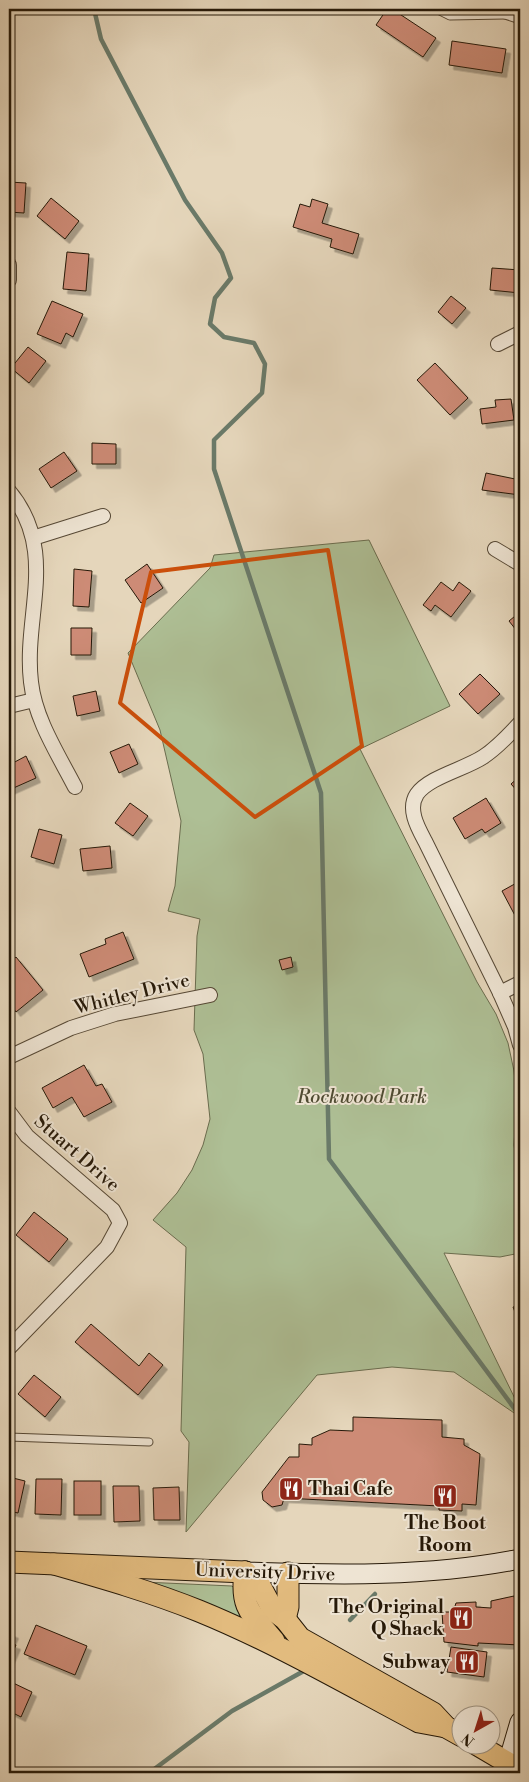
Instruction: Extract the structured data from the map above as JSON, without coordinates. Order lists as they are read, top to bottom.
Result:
{
  "streets": {
    "main road": ["University Drive"],
    "street": ["Whitley Drive", "Stuart Drive"]
  },
  "parks": ["Rockwood Park"],
  "places": {
    "restaurant": [
      "Thai Cafe",
      "The Boot Room",
      "The Original Q Shack",
      "Subway"
    ]
  },
  "north": "bottom left"
}
